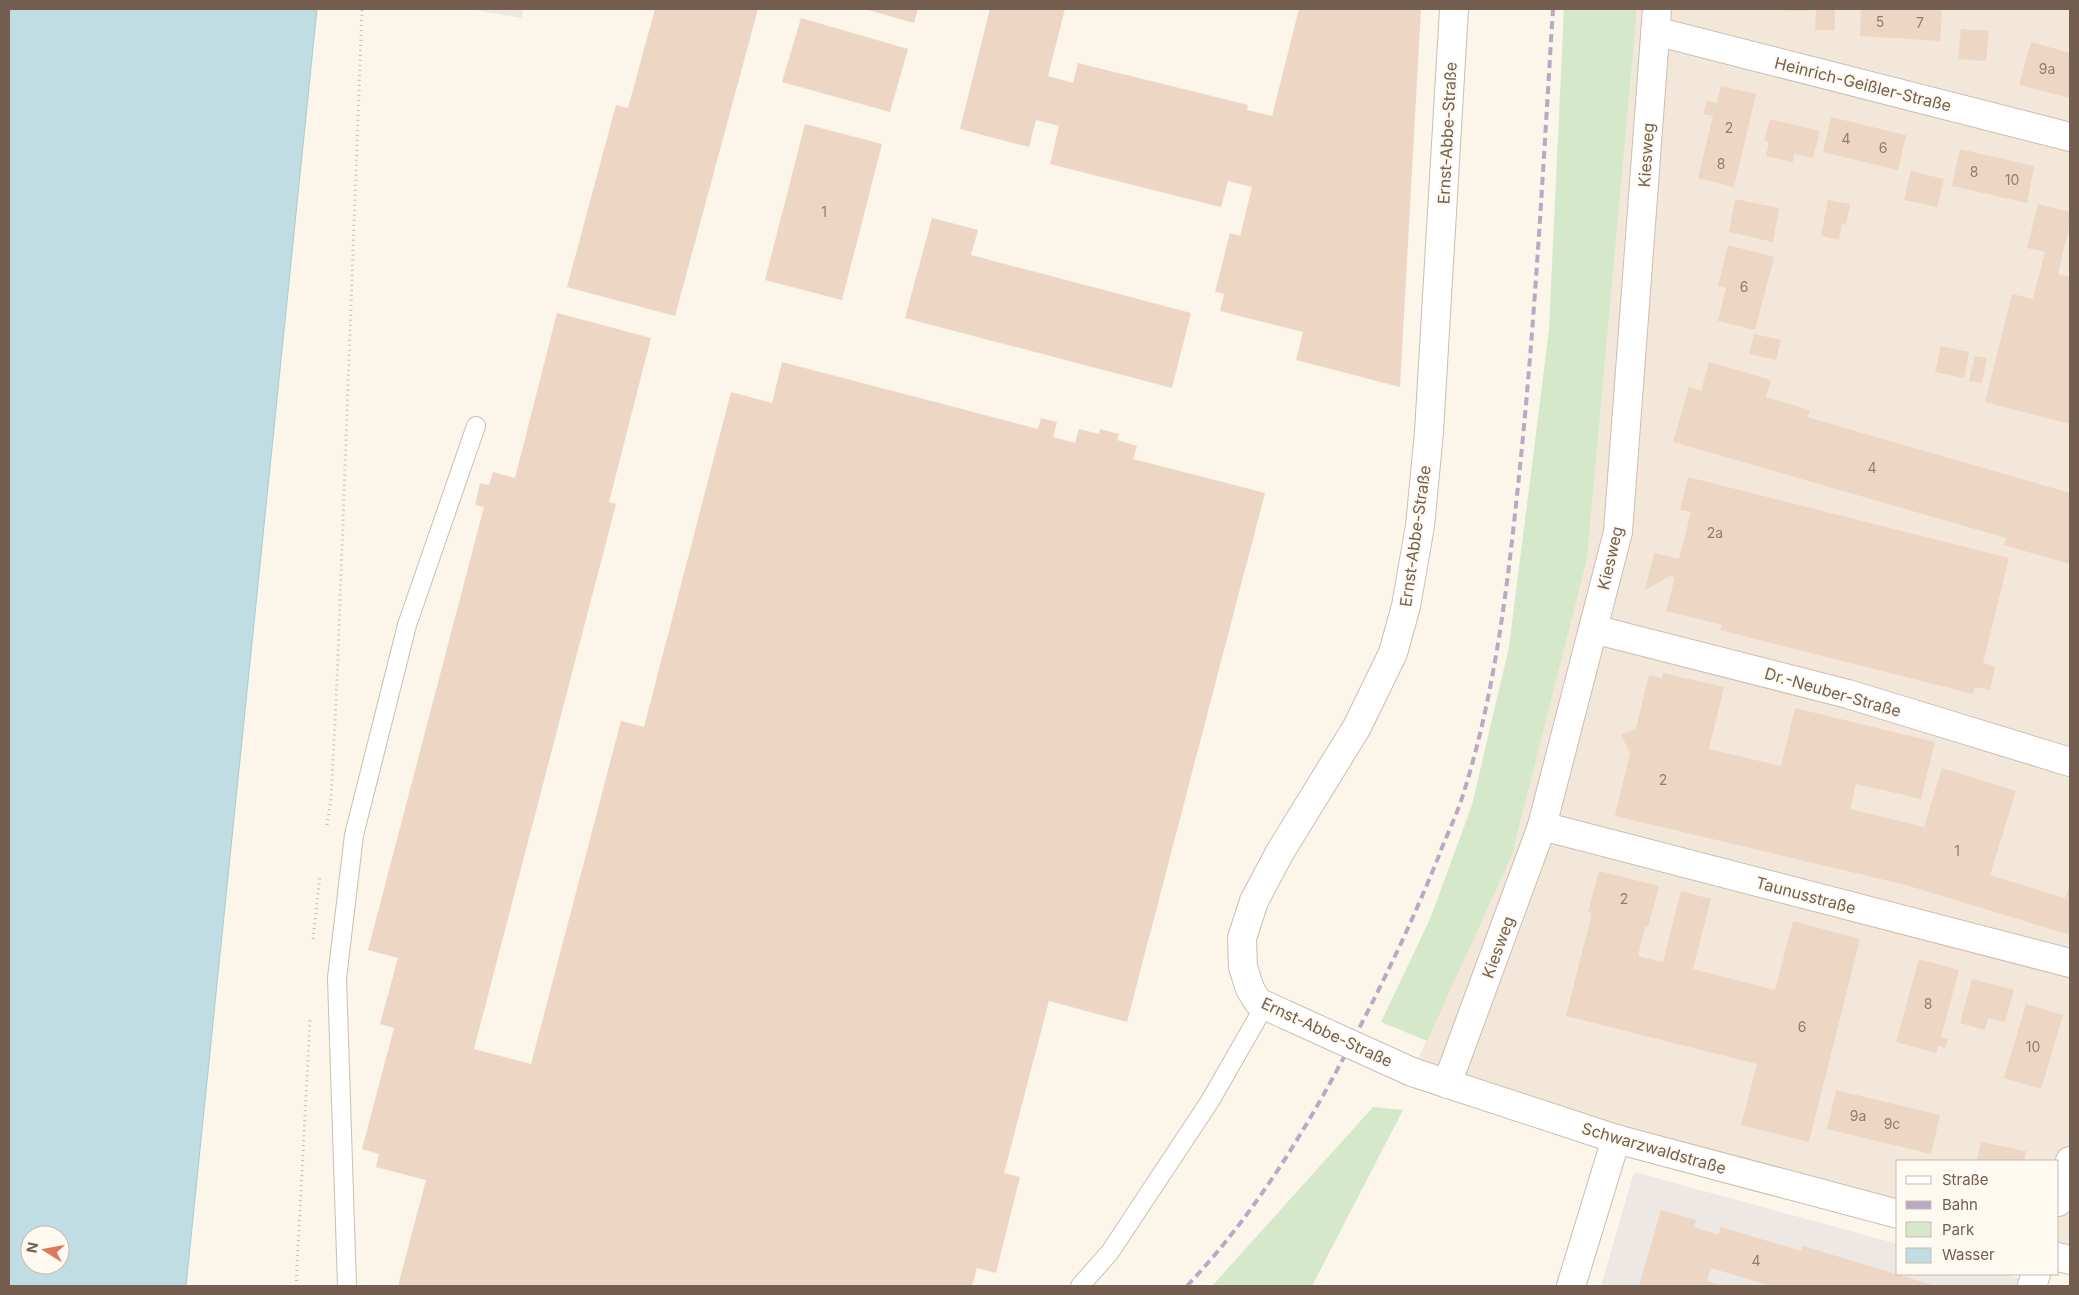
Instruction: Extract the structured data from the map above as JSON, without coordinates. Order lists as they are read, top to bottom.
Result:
{
  "streets": {
    "street": [
      "Heinrich-Geißler-Straße",
      "Ernst-Abbe-Straße",
      "Kiesweg",
      "Dr.-Neuber-Straße",
      "Taunusstraße",
      "Schwarzwaldstraße"
    ]
  },
  "crossings": [
    ["Heinrich-Geißler-Straße", "Kiesweg"],
    ["Ernst-Abbe-Straße", "Schwarzwaldstraße"],
    ["Kiesweg", "Dr.-Neuber-Straße"],
    ["Kiesweg", "Taunusstraße"],
    ["Kiesweg", "Schwarzwaldstraße"]
  ],
  "house_numbers": [
    "5",
    "7",
    "9a",
    "2",
    "4",
    "6",
    "8",
    "8",
    "10",
    "1",
    "6",
    "4",
    "2a",
    "2",
    "1",
    "2",
    "8",
    "6",
    "10",
    "9a",
    "9c",
    "4"
  ],
  "legend": [
    "Straße",
    "Bahn",
    "Park",
    "Wasser"
  ],
  "north": "left"
}
